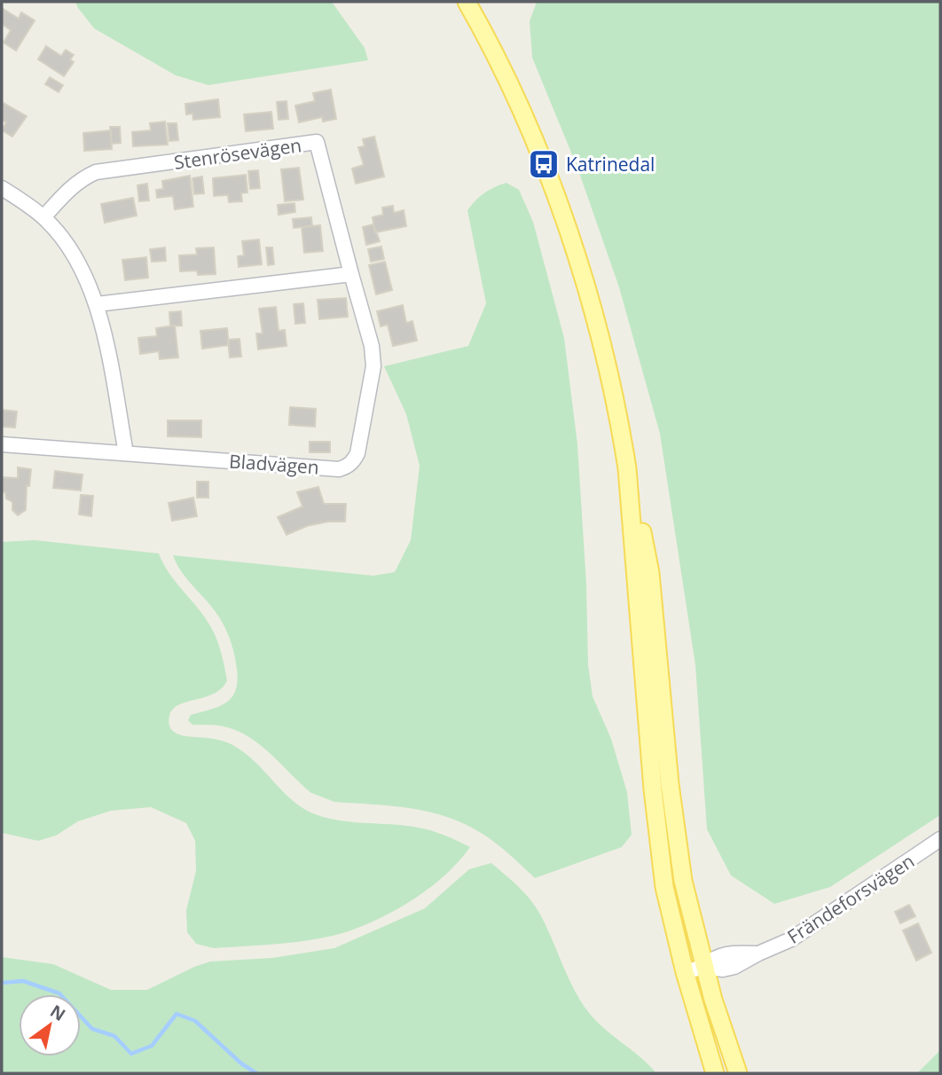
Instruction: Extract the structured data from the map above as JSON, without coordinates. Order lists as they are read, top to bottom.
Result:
{
  "streets": {
    "street": ["Stenrösevägen", "Bladvägen", "Frändeforsvägen"]
  },
  "crossings": [
    ["Stenrösevägen", "Bladvägen"]
  ],
  "places": {
    "bus stop": ["Katrinedal"]
  },
  "north": "top right"
}
